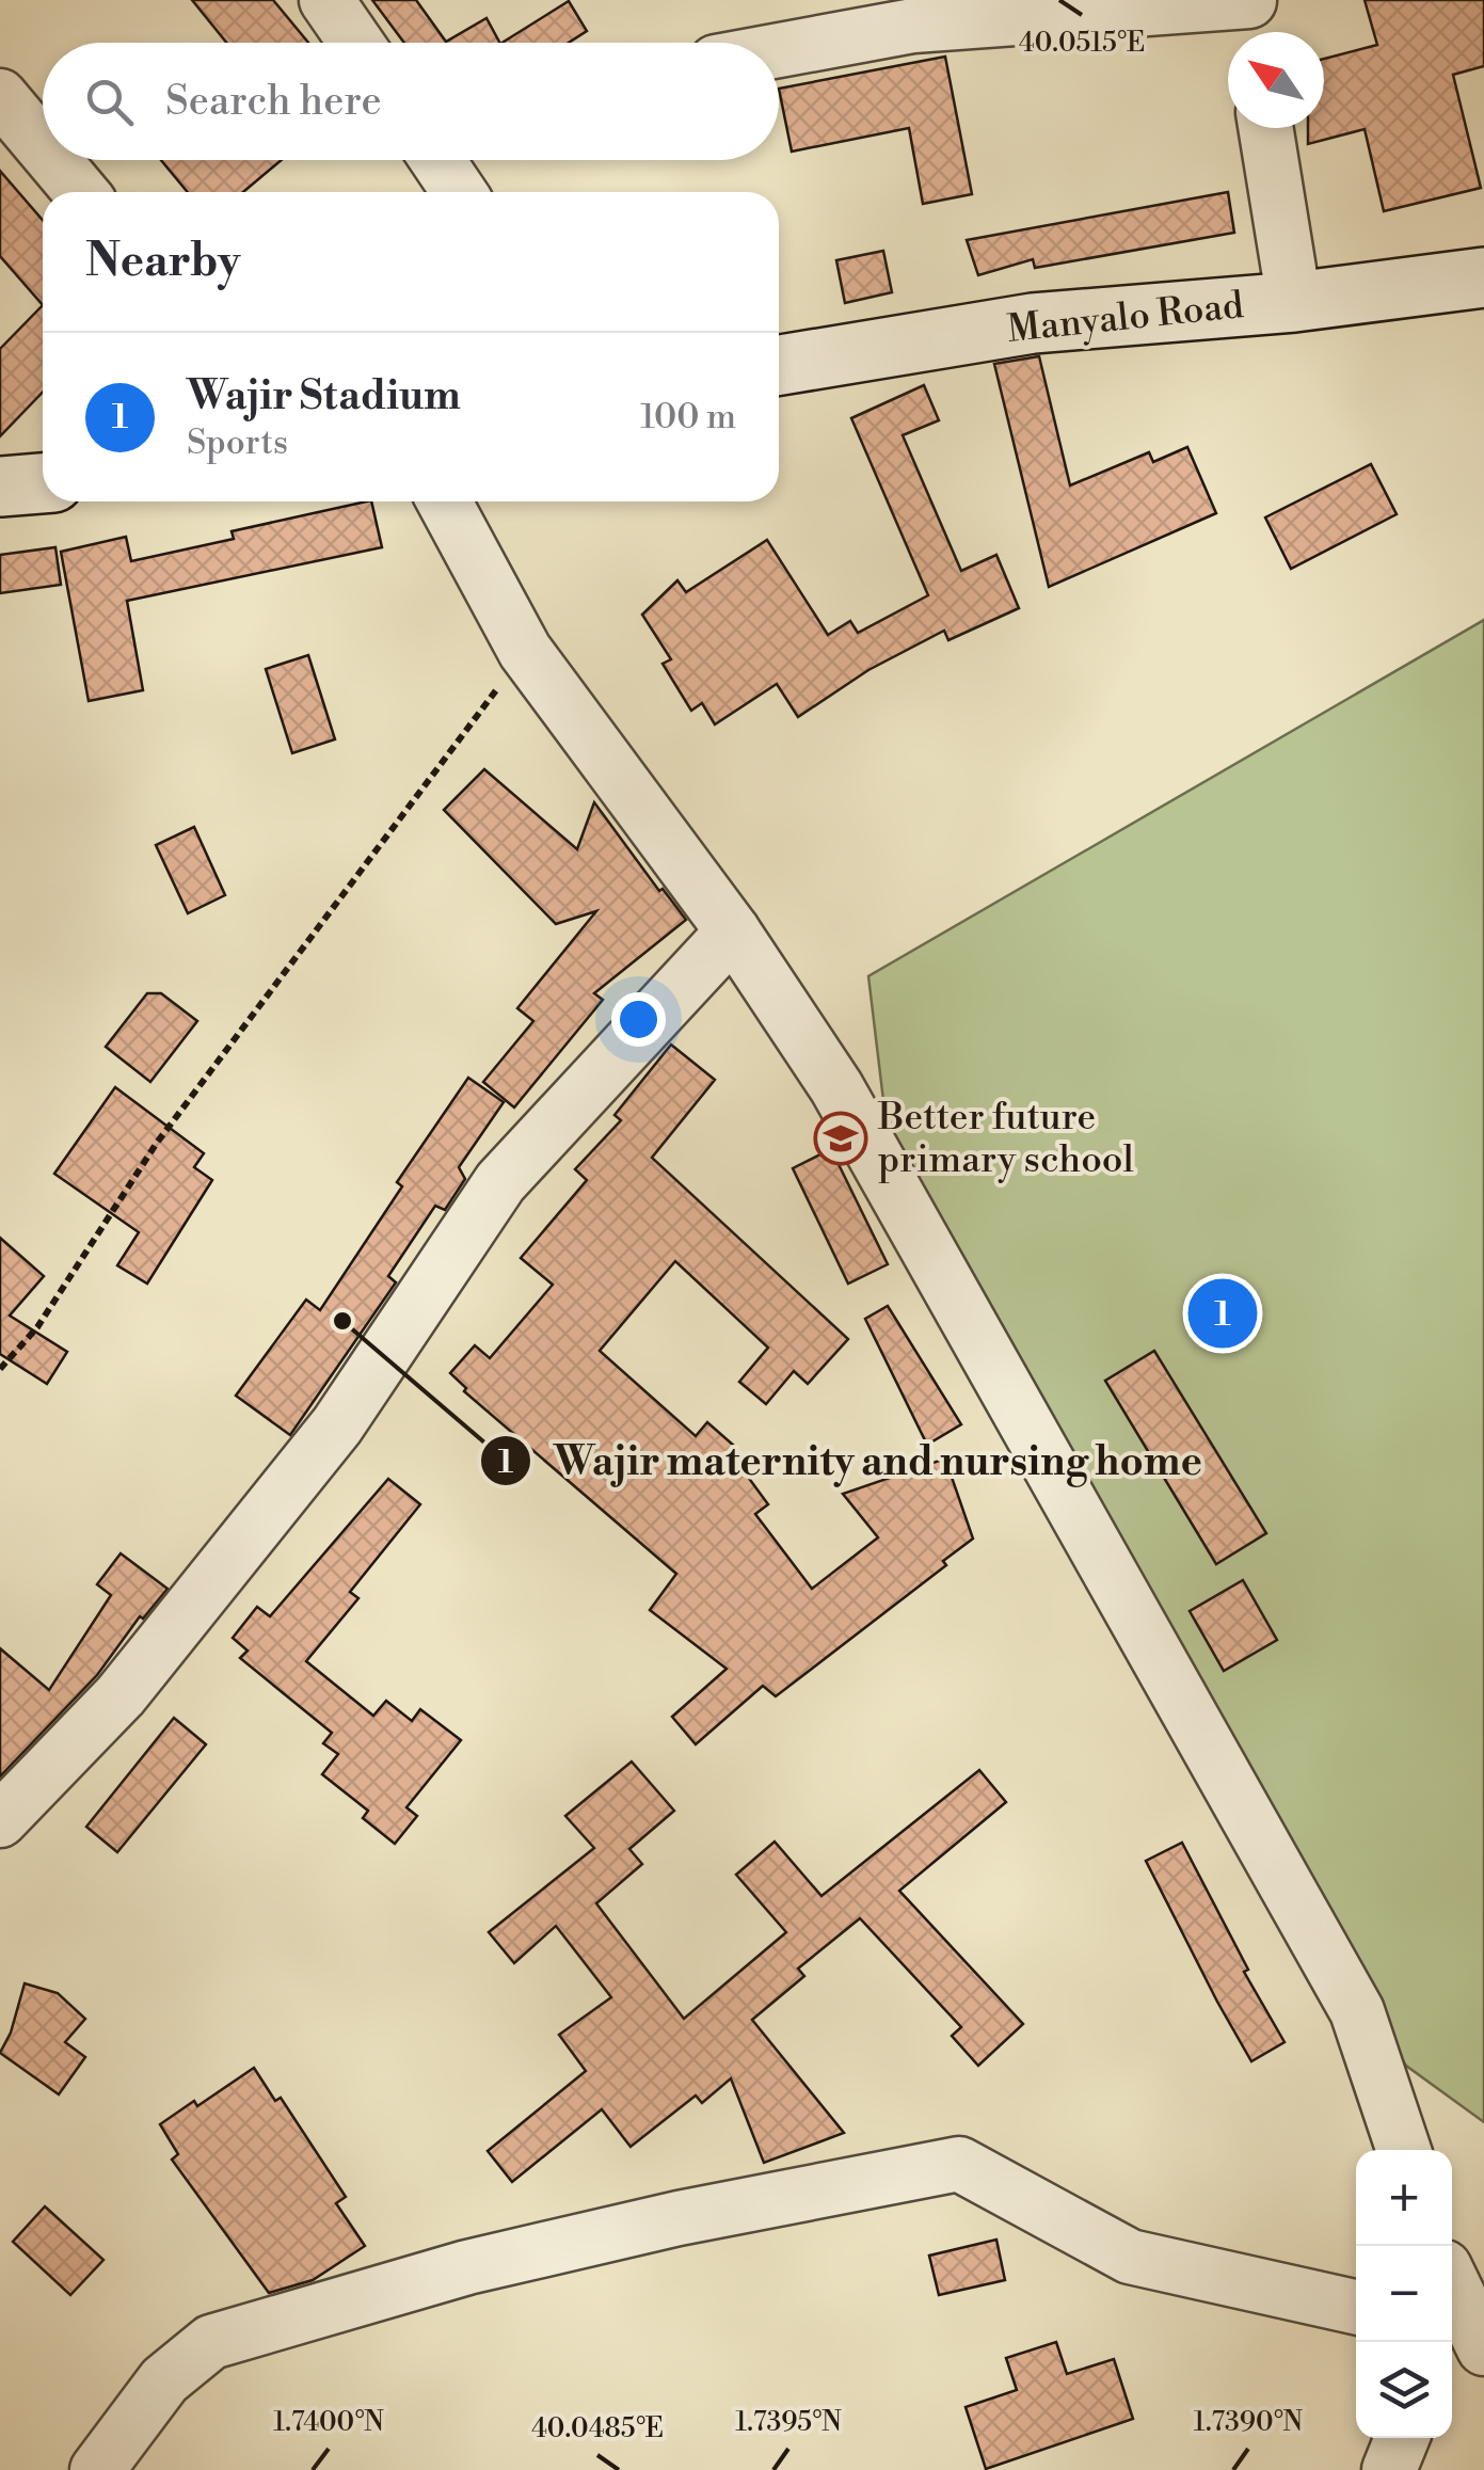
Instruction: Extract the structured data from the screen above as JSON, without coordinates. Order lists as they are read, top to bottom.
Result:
{
  "streets": {
    "street": ["Manyalo Road"]
  },
  "places": {
    "school or university": ["Better future primary school"],
    "other": ["Wajir maternity and nursing home"]
  },
  "north": "top left",
  "page": {
    "search": "Search here",
    "heading": "Nearby",
    "list": [
      {
        "mark": "1",
        "name": "Wajir Stadium",
        "note": "Sports",
        "value": "100 m"
      }
    ],
    "pins": "1",
    "map_buttons": ["+", "−"]
  },
  "coordinates": [
    "40.0515°E",
    "1.7400°N",
    "1.7395°N",
    "1.7390°N",
    "40.0485°E"
  ]
}
